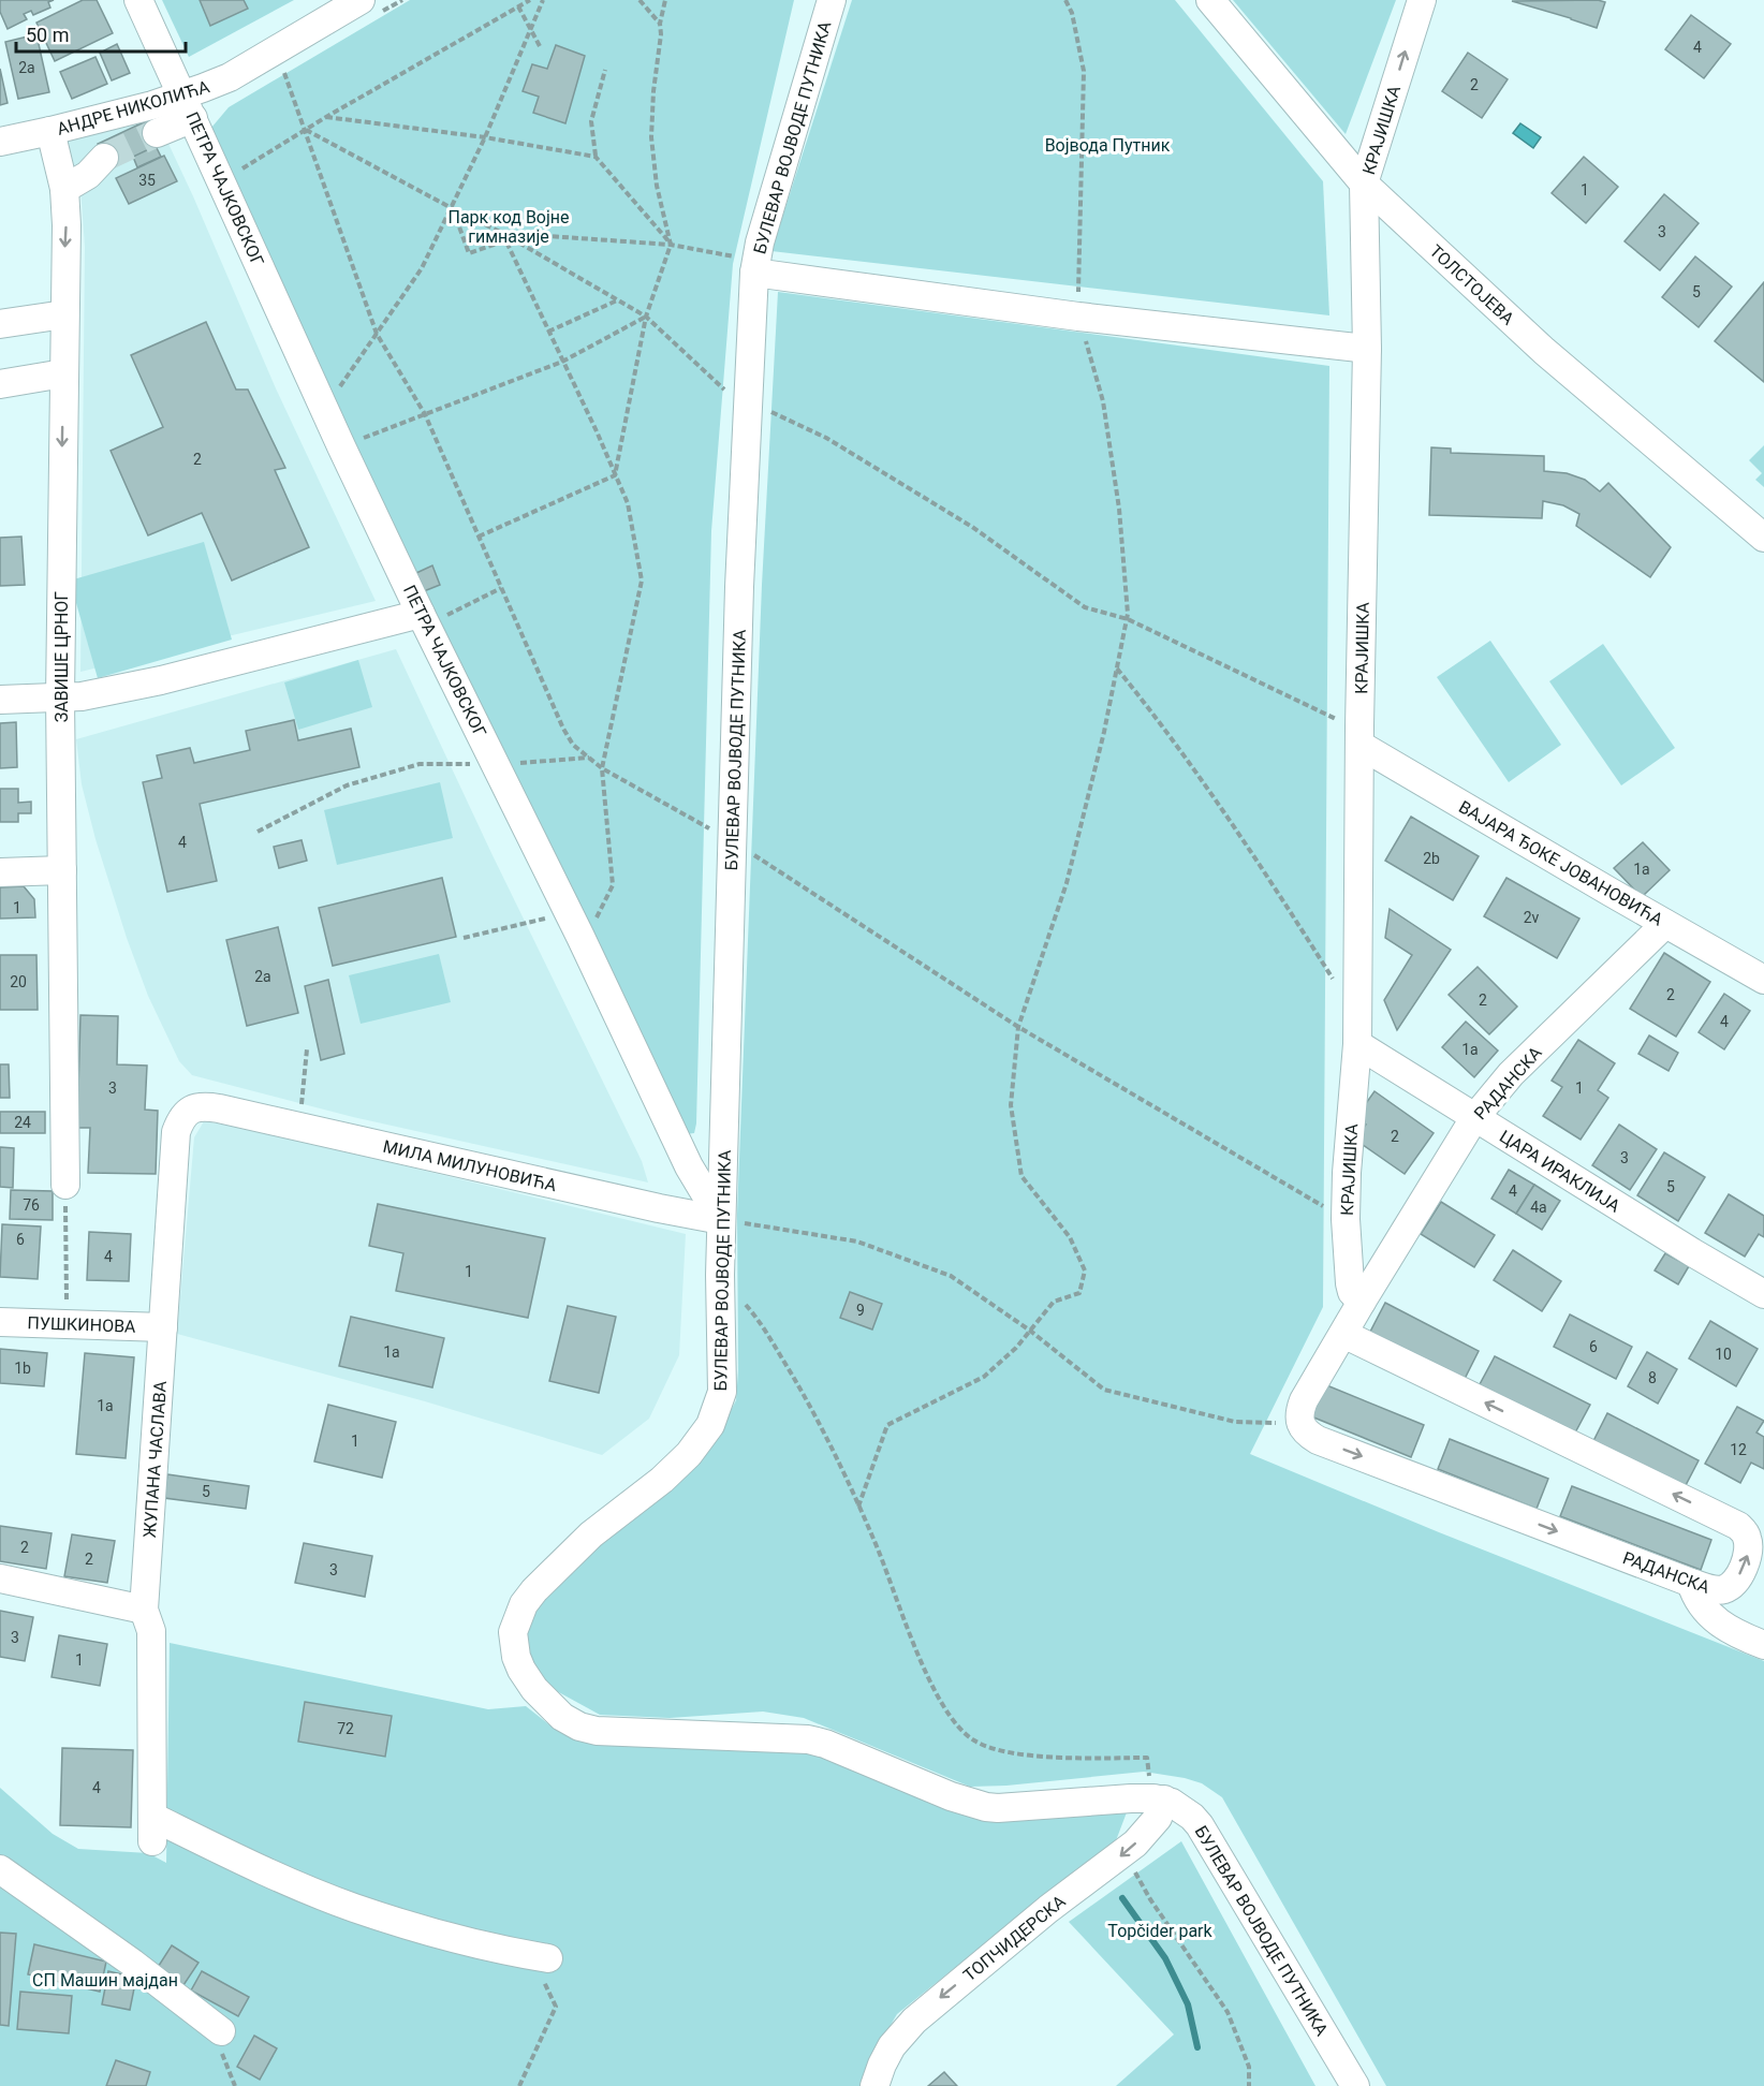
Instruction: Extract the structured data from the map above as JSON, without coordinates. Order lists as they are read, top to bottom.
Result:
{
  "streets": {
    "street": [
      "АНДРЕ НИКОЛИЋА",
      "КРАЈИШКА",
      "БУЛЕВАР ВОЈВОДЕ ПУТНИКА",
      "ПЕТРА ЧАЈКОВСКОГ",
      "ТОЛСТОЈЕВА",
      "ЗАВИШЕ ЦРНОГ",
      "ВАЈАРА ЂОКЕ ЈОВАНОВИЋА",
      "РАДАНСКА",
      "МИЛА МИЛУНОВИЋА",
      "ЦАРА ИРАКЛИЈА",
      "ПУШКИНОВА",
      "ЖУПАНА ЧАСЛАВА",
      "ТОПЧИДЕРСКА"
    ]
  },
  "crossings": [
    ["АНДРЕ НИКОЛИЋА", "ПЕТРА ЧАЈКОВСКОГ"],
    ["АНДРЕ НИКОЛИЋА", "ЗАВИШЕ ЦРНОГ"],
    ["КРАЈИШКА", "ТОЛСТОЈЕВА"],
    ["КРАЈИШКА", "ВАЈАРА ЂОКЕ ЈОВАНОВИЋА"],
    ["КРАЈИШКА", "РАДАНСКА"],
    ["КРАЈИШКА", "ЦАРА ИРАКЛИЈА"],
    ["БУЛЕВАР ВОЈВОДЕ ПУТНИКА", "ПЕТРА ЧАЈКОВСКОГ"],
    ["БУЛЕВАР ВОЈВОДЕ ПУТНИКА", "МИЛА МИЛУНОВИЋА"],
    ["БУЛЕВАР ВОЈВОДЕ ПУТНИКА", "ТОПЧИДЕРСКА"],
    ["ПЕТРА ЧАЈКОВСКОГ", "МИЛА МИЛУНОВИЋА"],
    ["ВАЈАРА ЂОКЕ ЈОВАНОВИЋА", "РАДАНСКА"],
    ["РАДАНСКА", "ЦАРА ИРАКЛИЈА"],
    ["МИЛА МИЛУНОВИЋА", "ЖУПАНА ЧАСЛАВА"],
    ["ПУШКИНОВА", "ЖУПАНА ЧАСЛАВА"]
  ],
  "one_way": ["ЗАВИШЕ ЦРНОГ", "ТОПЧИДЕРСКА"],
  "parks": [
    "Војвода Путник",
    "Парк код Војне гимназије",
    "Topčider park",
    "СП Машин мајдан"
  ],
  "house_numbers": [
    "4",
    "2a",
    "2",
    "35",
    "1",
    "3",
    "5",
    "2",
    "4",
    "2b",
    "1a",
    "1",
    "2v",
    "2a",
    "20",
    "2",
    "2",
    "4",
    "1a",
    "3",
    "1",
    "24",
    "2",
    "3",
    "5",
    "4",
    "76",
    "4a",
    "6",
    "4",
    "1",
    "9",
    "6",
    "1a",
    "10",
    "1b",
    "8",
    "1a",
    "1",
    "12",
    "5",
    "2",
    "2",
    "3",
    "3",
    "1",
    "72",
    "4"
  ],
  "scale_bar": "50 m"
}
